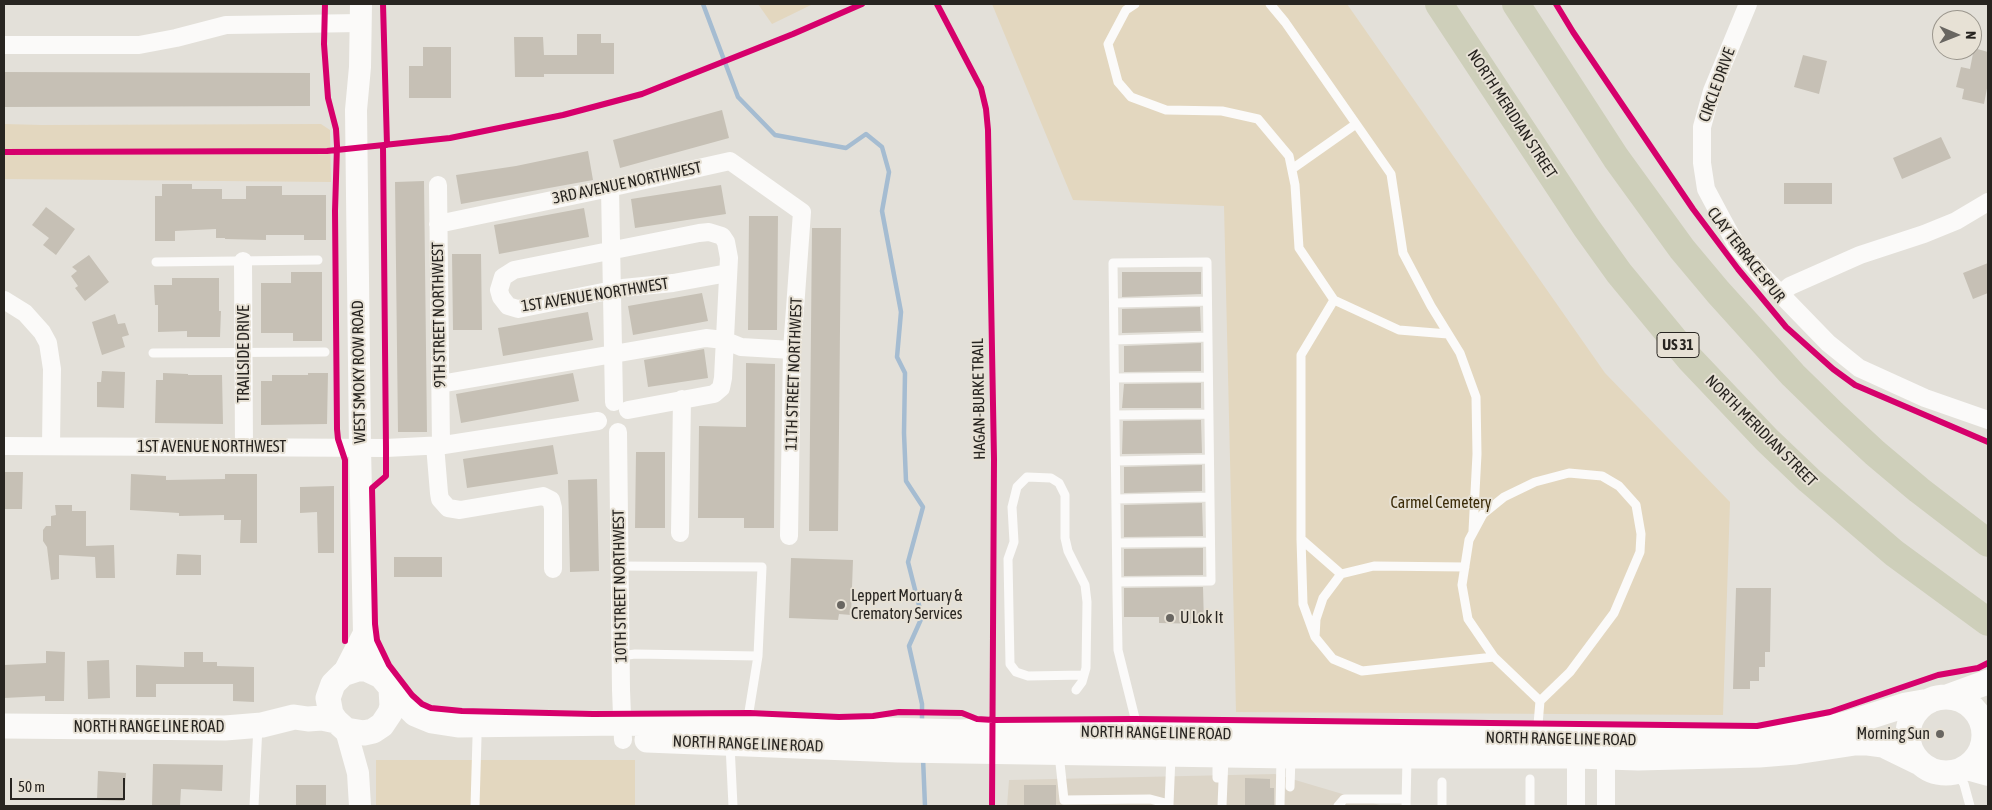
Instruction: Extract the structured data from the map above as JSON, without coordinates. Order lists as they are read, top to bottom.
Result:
{
  "streets": {
    "highway": ["NORTH MERIDIAN STREET", "US 31"],
    "main road": ["NORTH RANGE LINE ROAD"],
    "street": [
      "CIRCLE DRIVE",
      "3RD AVENUE NORTHWEST",
      "1ST AVENUE NORTHWEST",
      "9TH STREET NORTHWEST",
      "TRAILSIDE DRIVE",
      "WEST SMOKY ROW ROAD",
      "11TH STREET NORTHWEST",
      "10TH STREET NORTHWEST"
    ],
    "cycle path": ["CLAY TERRACE SPUR", "HAGAN-BURKE TRAIL"]
  },
  "crossings": [
    ["3RD AVENUE NORTHWEST", "9TH STREET NORTHWEST"],
    ["3RD AVENUE NORTHWEST", "11TH STREET NORTHWEST"],
    ["1ST AVENUE NORTHWEST", "9TH STREET NORTHWEST"],
    ["1ST AVENUE NORTHWEST", "TRAILSIDE DRIVE"],
    ["1ST AVENUE NORTHWEST", "WEST SMOKY ROW ROAD"],
    ["1ST AVENUE NORTHWEST", "10TH STREET NORTHWEST"],
    ["WEST SMOKY ROW ROAD", "NORTH RANGE LINE ROAD"],
    ["10TH STREET NORTHWEST", "NORTH RANGE LINE ROAD"]
  ],
  "parks": ["Carmel Cemetery"],
  "places": ["Leppert Mortuary & Crematory Services", "U Lok It", "Morning Sun"],
  "scale_bar": "50 m",
  "north": "right"
}
